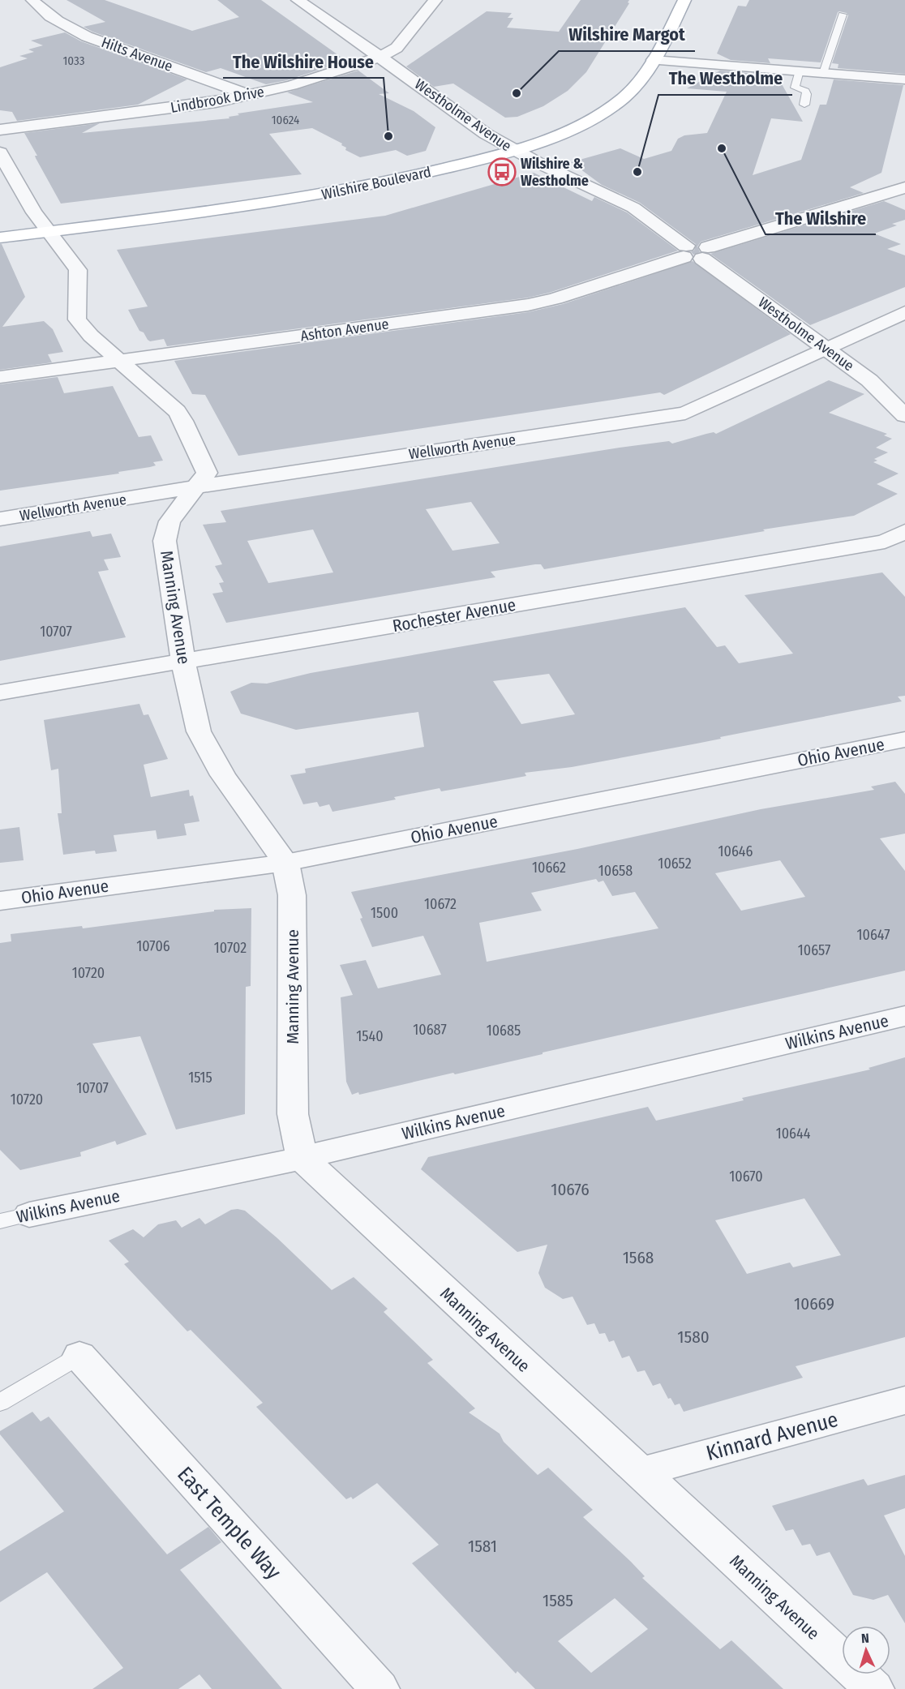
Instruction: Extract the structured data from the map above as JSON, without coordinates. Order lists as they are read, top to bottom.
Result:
{
  "streets": {
    "main road": ["Wilshire Boulevard"],
    "street": [
      "Hilts Avenue",
      "Lindbrook Drive",
      "Westholme Avenue",
      "Ashton Avenue",
      "Wellworth Avenue",
      "Manning Avenue",
      "Rochester Avenue",
      "Ohio Avenue",
      "Wilkins Avenue",
      "Kinnard Avenue",
      "East Temple Way"
    ]
  },
  "crossings": [
    ["Hilts Avenue", "Lindbrook Drive"],
    ["Lindbrook Drive", "Westholme Avenue"],
    ["Westholme Avenue", "Wilshire Boulevard"],
    ["Westholme Avenue", "Ashton Avenue"],
    ["Westholme Avenue", "Wellworth Avenue"],
    ["Wilshire Boulevard", "Manning Avenue"],
    ["Ashton Avenue", "Manning Avenue"],
    ["Wellworth Avenue", "Manning Avenue"],
    ["Manning Avenue", "Rochester Avenue"],
    ["Manning Avenue", "Ohio Avenue"],
    ["Manning Avenue", "Wilkins Avenue"],
    ["Manning Avenue", "Kinnard Avenue"]
  ],
  "places": {
    "other": [
      "Wilshire Margot",
      "The Wilshire House",
      "The Wilshire",
      "The Westholme"
    ],
    "bus stop": ["Wilshire & Westholme"]
  },
  "house_numbers": [
    "1033",
    "10624",
    "10707",
    "10646",
    "10652",
    "10662",
    "10658",
    "10672",
    "1500",
    "10647",
    "10706",
    "10702",
    "10657",
    "10720",
    "10687",
    "10685",
    "1540",
    "1515",
    "10707",
    "10720",
    "10644",
    "10670",
    "10676",
    "1568",
    "10669",
    "1580",
    "1581",
    "1585"
  ],
  "north": "top"
}
